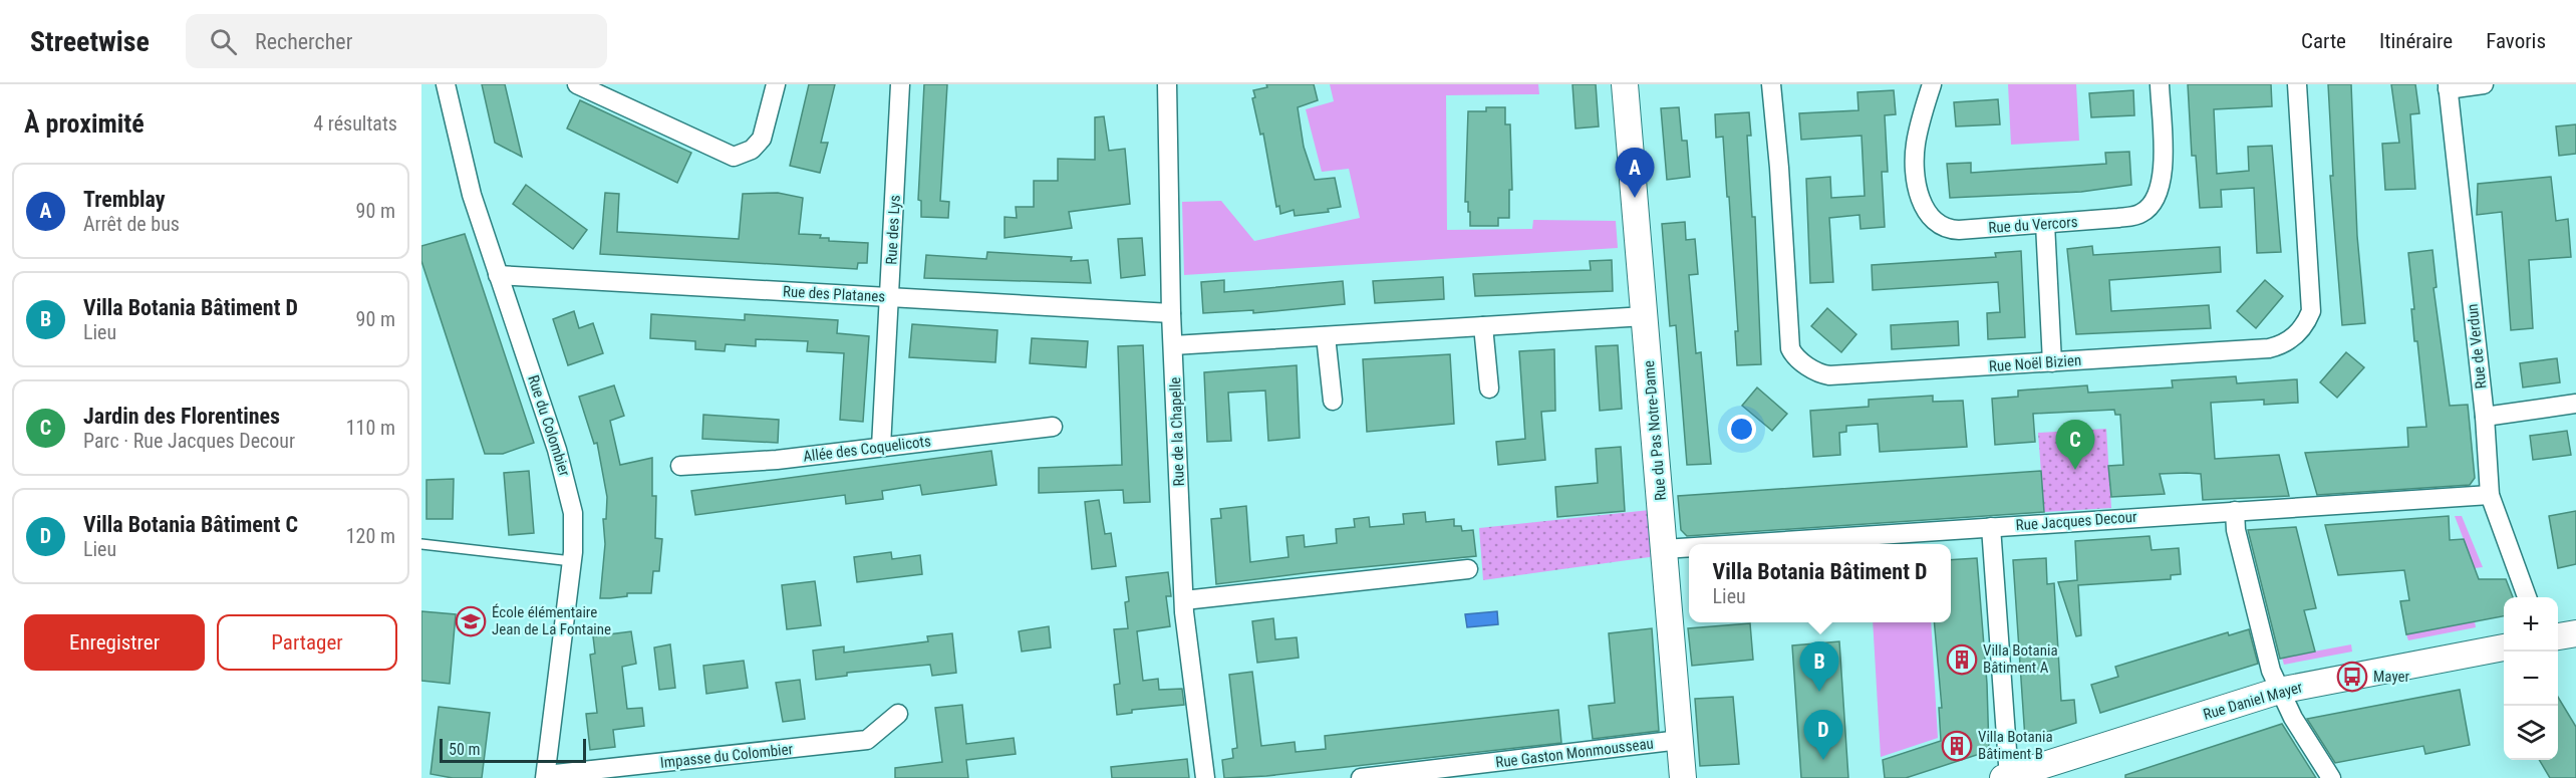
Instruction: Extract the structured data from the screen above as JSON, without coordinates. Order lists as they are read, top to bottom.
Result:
{
  "streets": {
    "street": [
      "Rue du Vercors",
      "Rue des Lys",
      "Rue des Platanes",
      "Rue de Verdun",
      "Rue Noël Bizien",
      "Rue du Colombier",
      "Rue du Pas Notre-Dame",
      "Rue de la Chapelle",
      "Allée des Coquelicots",
      "Rue Jacques Decour",
      "Rue Daniel Mayer",
      "Rue Gaston Monmousseau",
      "Impasse du Colombier"
    ]
  },
  "crossings": [
    ["Rue des Lys", "Rue des Platanes"],
    ["Rue des Lys", "Allée des Coquelicots"],
    ["Rue des Platanes", "Rue du Colombier"],
    ["Rue des Platanes", "Rue de la Chapelle"],
    ["Rue de Verdun", "Rue Jacques Decour"],
    ["Rue du Colombier", "Impasse du Colombier"],
    ["Rue du Pas Notre-Dame", "Rue Jacques Decour"],
    ["Rue du Pas Notre-Dame", "Rue Gaston Monmousseau"]
  ],
  "places": {
    "school or university": ["École élémentaire Jean de La Fontaine"],
    "building": ["Villa Botania Bâtiment A", "Villa Botania Bâtiment B"],
    "bus stop": ["Mayer"]
  },
  "scale_bar": "50 m",
  "page": {
    "header": "Streetwise",
    "search": "Rechercher",
    "nav": ["Carte", "Itinéraire", "Favoris"],
    "heading": ["À proximité", "4 résultats"],
    "pins": [
      "A",
      "C",
      "B",
      "D"
    ],
    "list": [
      {
        "mark": "A",
        "name": "Tremblay",
        "note": "Arrêt de bus",
        "value": "90 m"
      },
      {
        "mark": "B",
        "name": "Villa Botania Bâtiment D",
        "note": "Lieu",
        "value": "90 m"
      },
      {
        "mark": "C",
        "name": "Jardin des Florentines",
        "note": "Parc · Rue Jacques Decour",
        "value": "110 m"
      },
      {
        "mark": "D",
        "name": "Villa Botania Bâtiment C",
        "note": "Lieu",
        "value": "120 m"
      }
    ],
    "popup": ["Villa Botania Bâtiment D", "Lieu"],
    "buttons": ["Enregistrer", "Partager"],
    "map_buttons": ["+", "−"],
    "scale": "50 m"
  }
}
